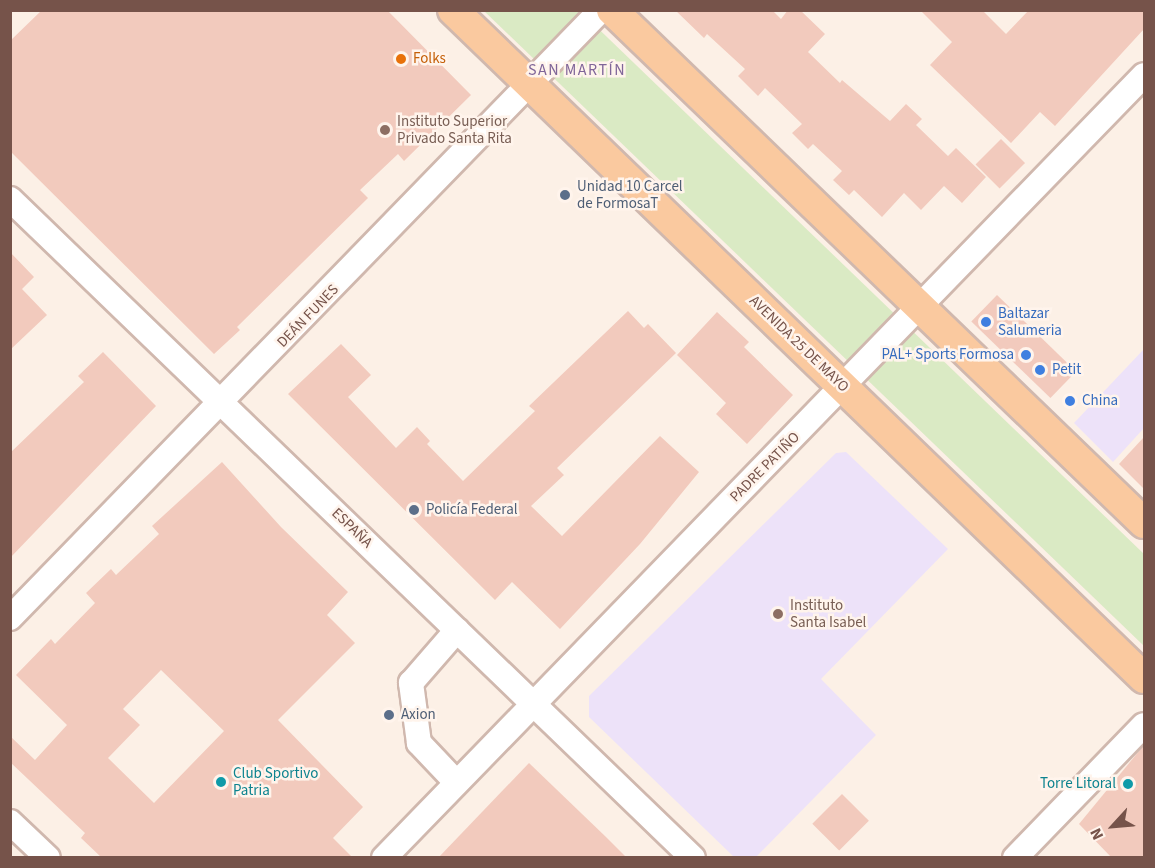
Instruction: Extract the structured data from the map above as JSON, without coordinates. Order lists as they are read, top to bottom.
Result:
{
  "streets": {
    "main road": ["AVENIDA 25 DE MAYO"],
    "street": ["DEÁN FUNES", "PADRE PATIÑO", "ESPAÑA"]
  },
  "crossings": [
    ["DEÁN FUNES", "AVENIDA 25 DE MAYO"],
    ["DEÁN FUNES", "ESPAÑA"],
    ["AVENIDA 25 DE MAYO", "PADRE PATIÑO"],
    ["PADRE PATIÑO", "ESPAÑA"]
  ],
  "districts": ["SAN MARTÍN"],
  "places": [
    "Folks",
    "Instituto Superior Privado Santa Rita",
    "Unidad 10 Carcel de FormosaT",
    "Baltazar Salumeria",
    "PAL+ Sports Formosa",
    "Petit",
    "China",
    "Policía Federal",
    "Instituto Santa Isabel",
    "Axion",
    "Club Sportivo Patria",
    "Torre Litoral"
  ],
  "north": "bottom left"
}
